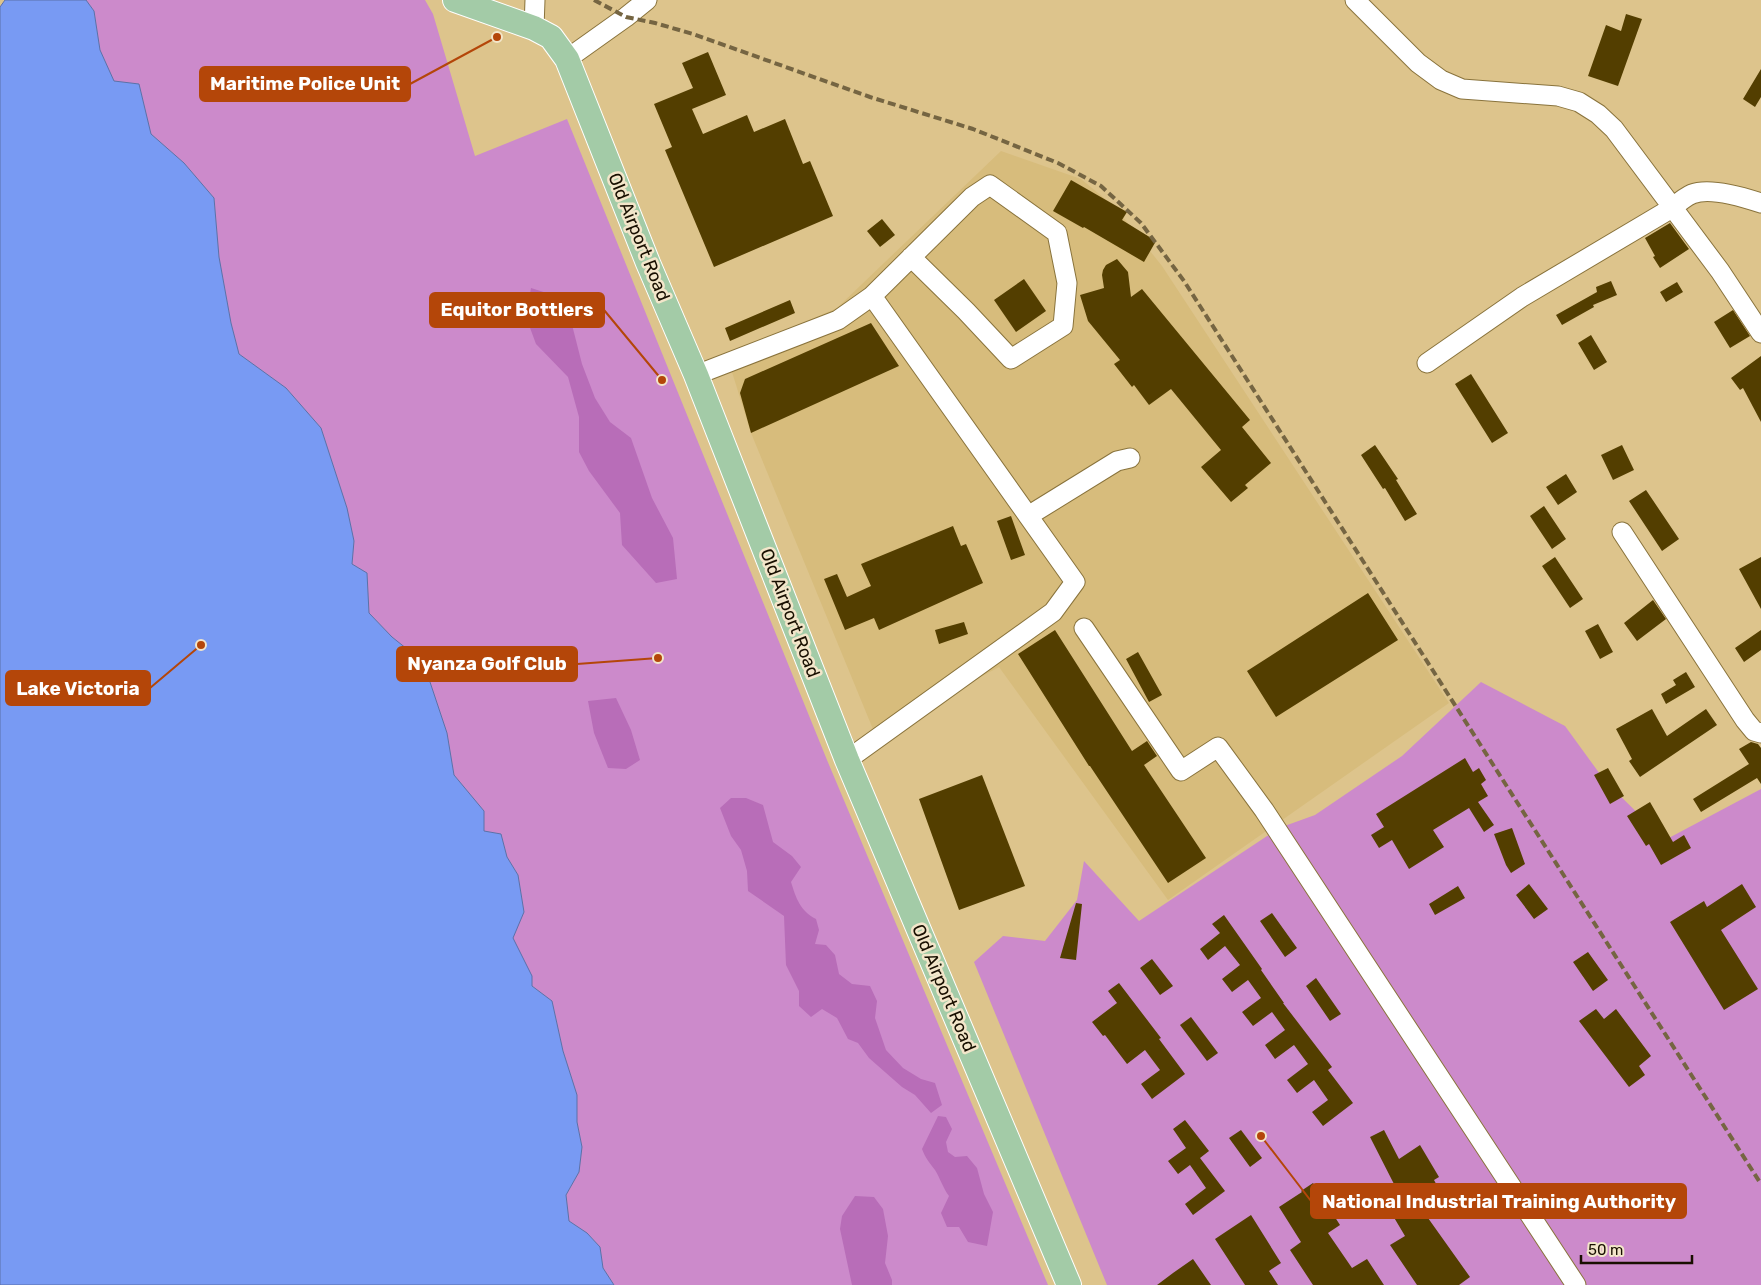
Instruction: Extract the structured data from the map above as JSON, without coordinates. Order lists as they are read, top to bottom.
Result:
{
  "streets": {
    "main road": ["Old Airport Road"]
  },
  "places": [
    "Maritime Police Unit",
    "Equitor Bottlers",
    "Lake Victoria",
    "Nyanza Golf Club",
    "National Industrial Training Authority"
  ],
  "scale_bar": "50 m"
}
